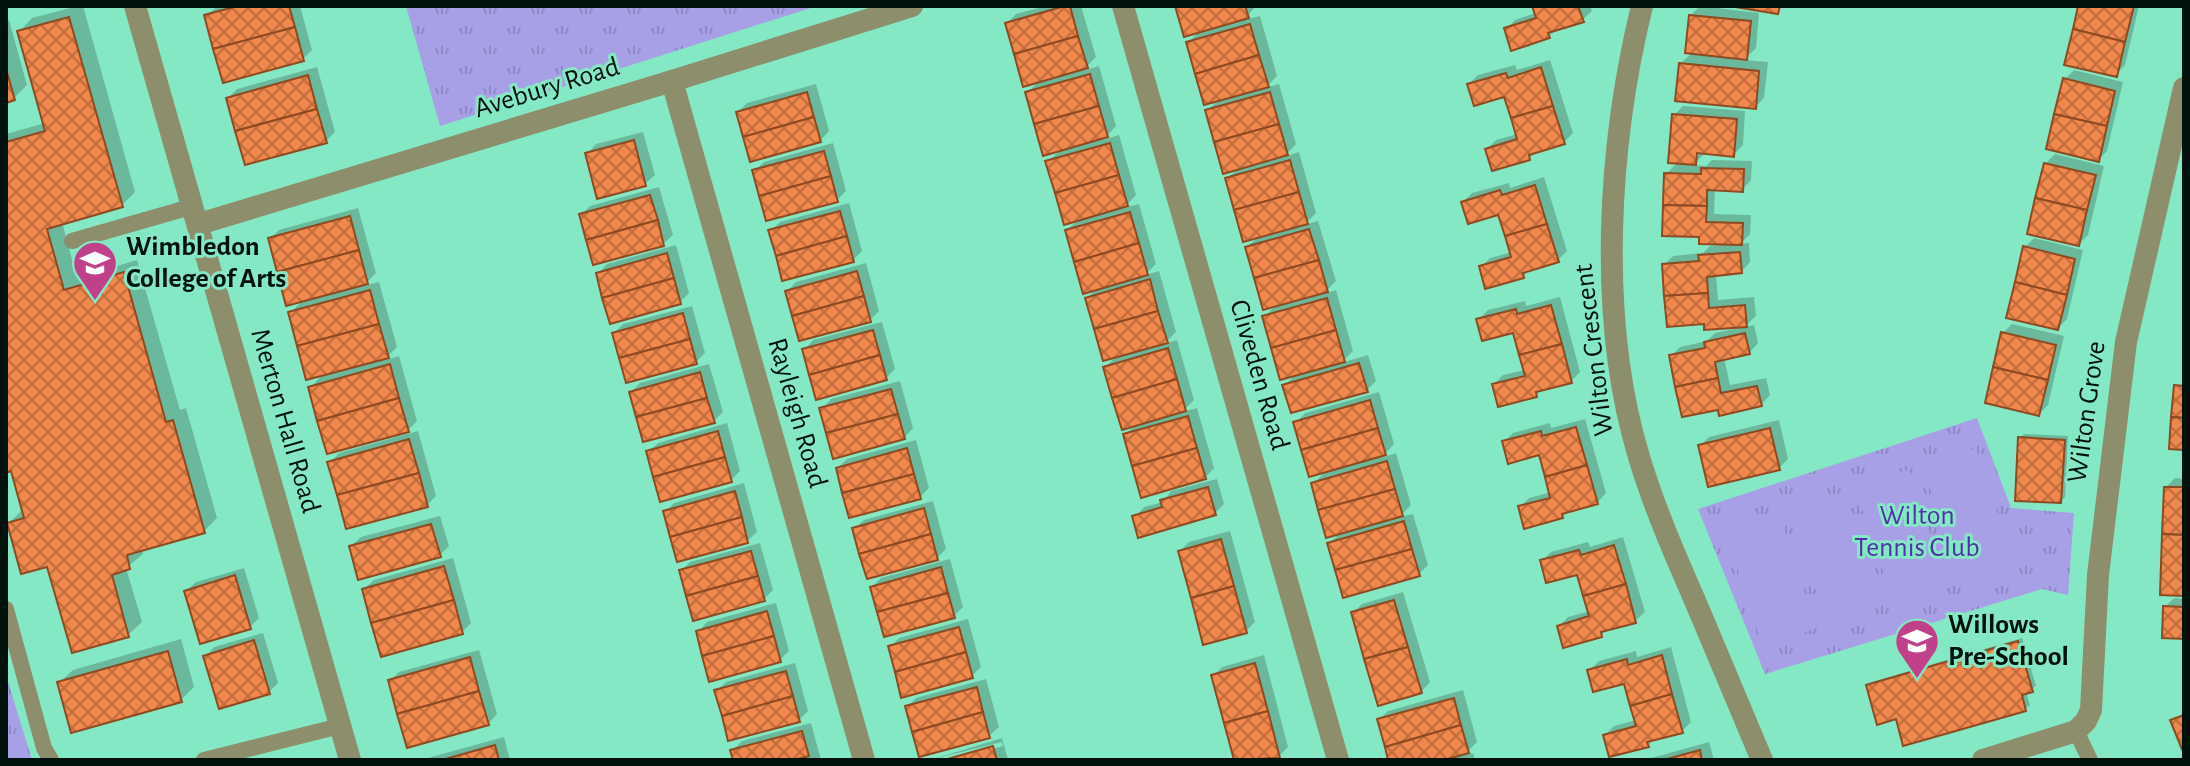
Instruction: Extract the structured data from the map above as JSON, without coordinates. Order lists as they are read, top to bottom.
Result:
{
  "streets": {
    "street": [
      "Avebury Road",
      "Wilton Crescent",
      "Cliveden Road",
      "Wilton Grove",
      "Rayleigh Road",
      "Merton Hall Road"
    ]
  },
  "crossings": [
    ["Avebury Road", "Rayleigh Road"],
    ["Avebury Road", "Merton Hall Road"]
  ],
  "parks": ["Wilton Tennis Club"],
  "places": {
    "school or university": ["Wimbledon College of Arts", "Willows Pre-School"]
  }
}
